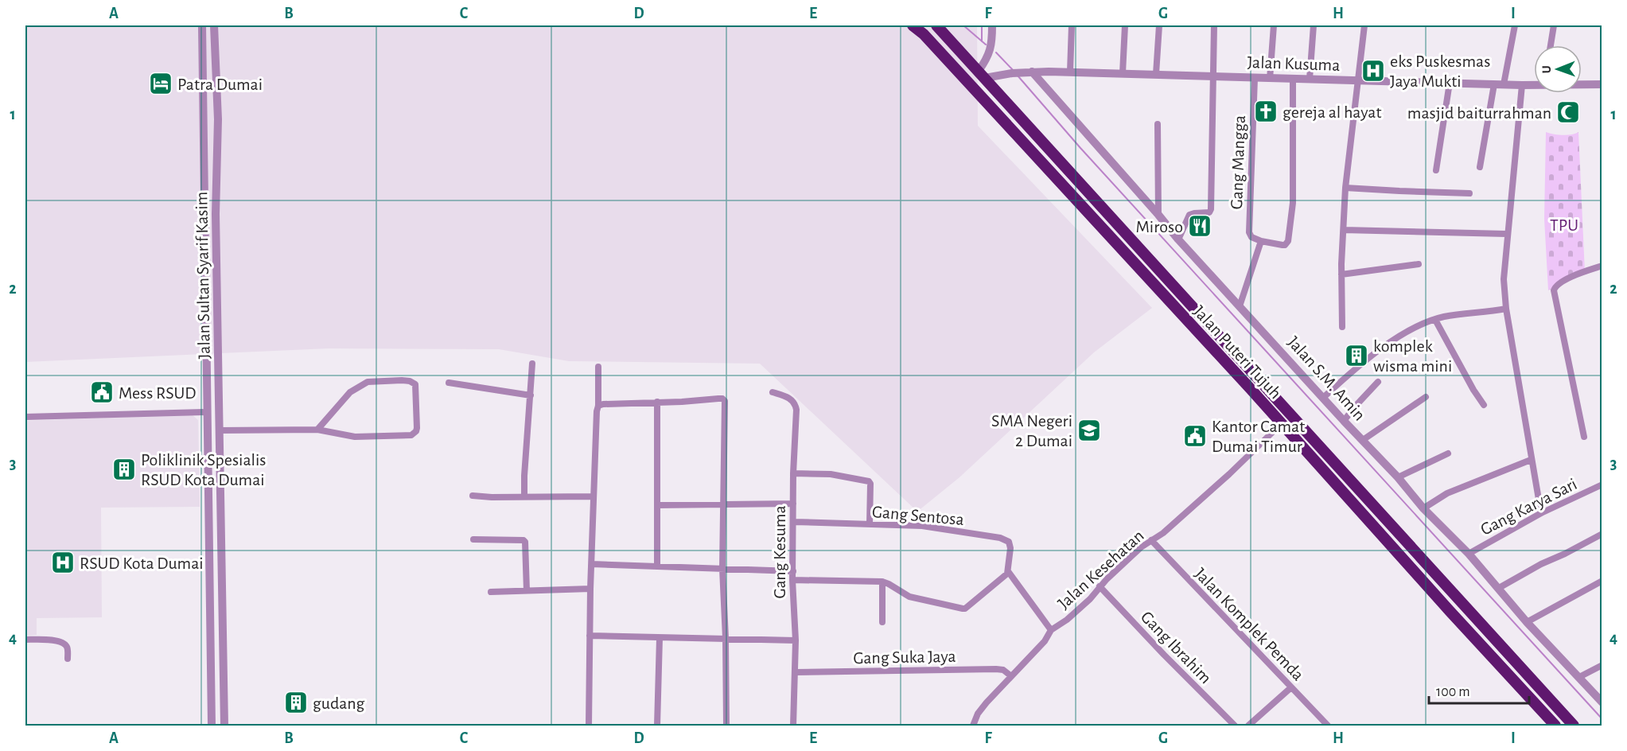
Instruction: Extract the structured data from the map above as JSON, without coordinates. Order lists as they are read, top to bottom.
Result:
{
  "streets": {
    "highway": ["Jalan Puteri Tujuh"],
    "street": [
      "Jalan Kusuma",
      "Gang Mangga",
      "Jalan Sultan Syarif Kasim",
      "Jalan S.M. Amin",
      "Gang Karya Sari",
      "Gang Sentosa",
      "Gang Kesuma",
      "Jalan Kesehatan",
      "Jalan Komplek Pemda",
      "Gang Ibrahim",
      "Gang Suka Jaya"
    ]
  },
  "crossings": [
    ["Jalan Kusuma", "Gang Mangga"],
    ["Jalan Kusuma", "Jalan Puteri Tujuh"],
    ["Jalan Kusuma", "Jalan S.M. Amin"],
    ["Jalan Puteri Tujuh", "Jalan Kesehatan"],
    ["Jalan S.M. Amin", "Gang Karya Sari"],
    ["Gang Sentosa", "Gang Kesuma"],
    ["Gang Kesuma", "Gang Suka Jaya"],
    ["Jalan Kesehatan", "Jalan Komplek Pemda"],
    ["Jalan Kesehatan", "Gang Ibrahim"],
    ["Jalan Kesehatan", "Gang Suka Jaya"]
  ],
  "parks": ["TPU"],
  "places": {
    "hospital": ["eks Puskesmas Jaya Mukti", "RSUD Kota Dumai"],
    "hotel": ["Patra Dumai"],
    "church": ["gereja al hayat"],
    "mosque": ["masjid baiturrahman"],
    "restaurant": ["Miroso"],
    "building": ["komplek wisma mini", "Poliklinik Spesialis RSUD Kota Dumai", "gudang"],
    "public building": ["Mess RSUD", "Kantor Camat Dumai Timur"],
    "school or university": ["SMA Negeri 2 Dumai"]
  },
  "scale_bar": "100 m",
  "north": "left",
  "grid": {
    "columns": [
      "A",
      "B",
      "C",
      "D",
      "E",
      "F",
      "G",
      "H",
      "I"
    ],
    "rows": [
      "1",
      "2",
      "3",
      "4"
    ]
  }
}
